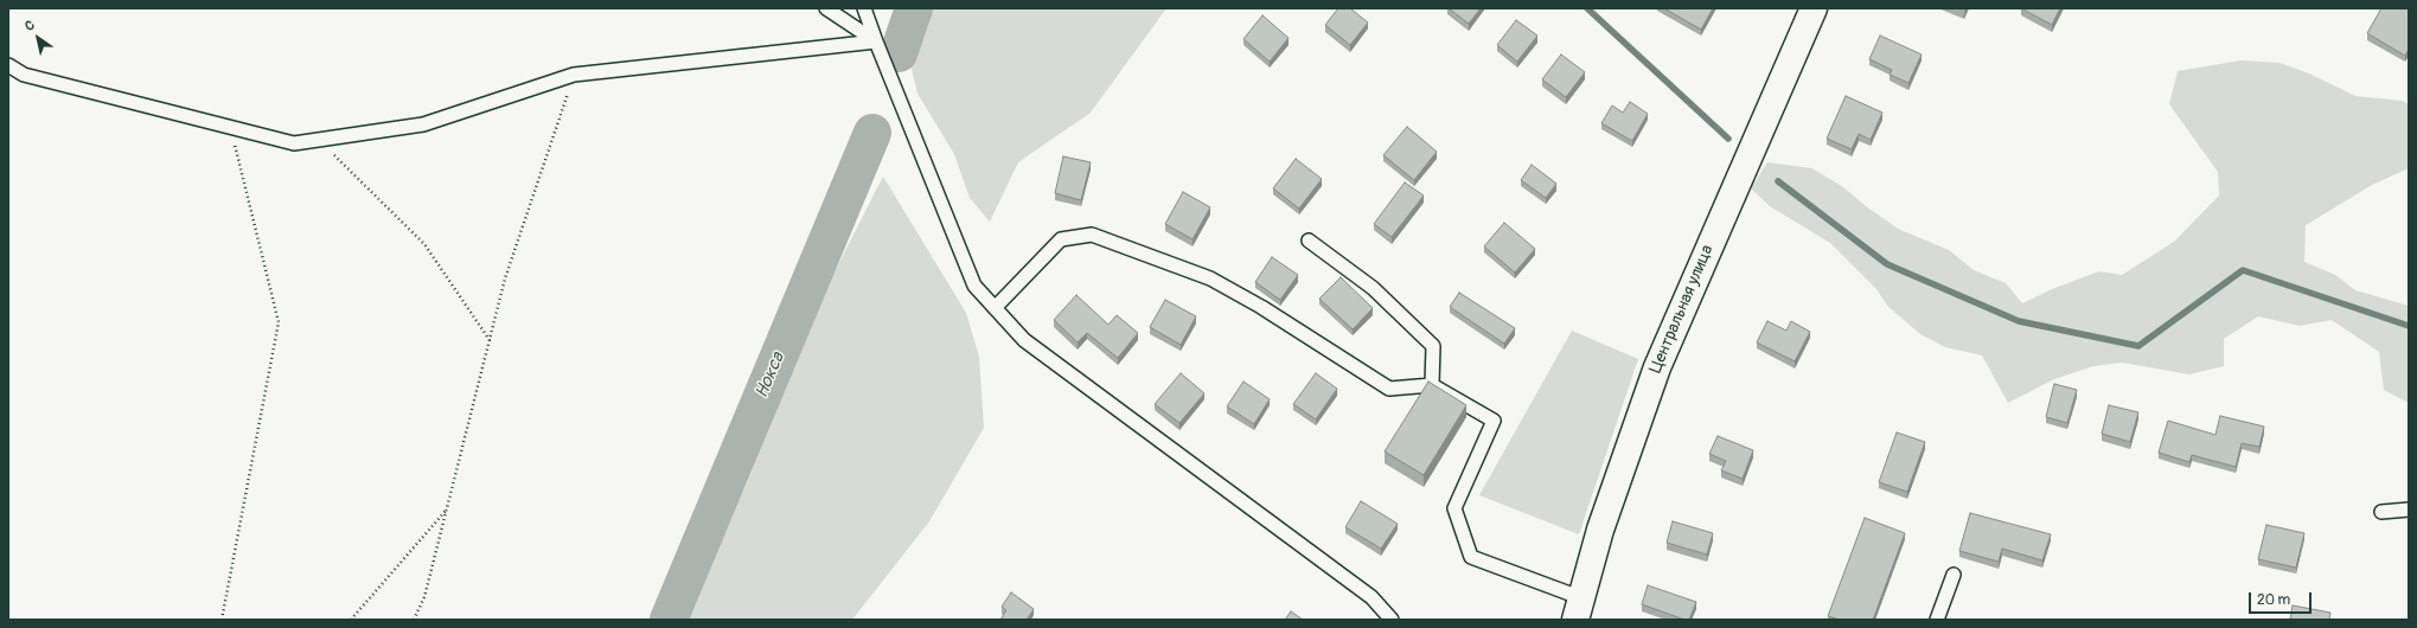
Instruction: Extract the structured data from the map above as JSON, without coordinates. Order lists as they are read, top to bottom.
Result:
{
  "streets": {
    "street": ["Центральная улица"]
  },
  "water": ["Нокса"],
  "scale_bar": "20 m",
  "north": "top left"
}
